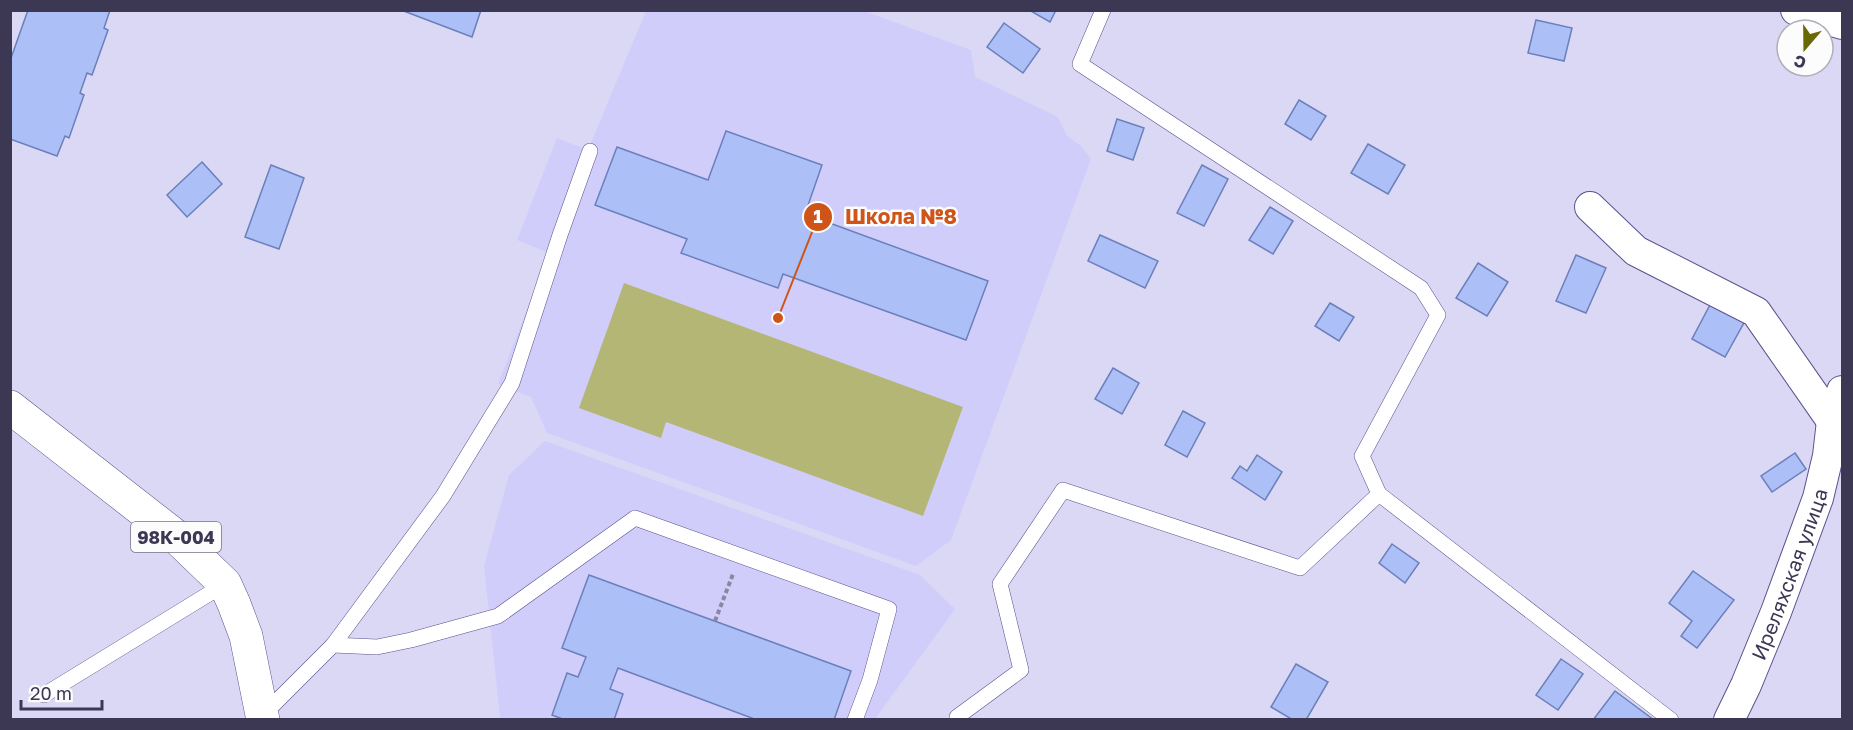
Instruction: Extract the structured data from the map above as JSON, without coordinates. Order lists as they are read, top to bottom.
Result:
{
  "streets": {
    "main road": ["98К-004"],
    "street": ["Иреляхская улица"]
  },
  "places": ["Школа №8"],
  "scale_bar": "20 m",
  "north": "bottom"
}
